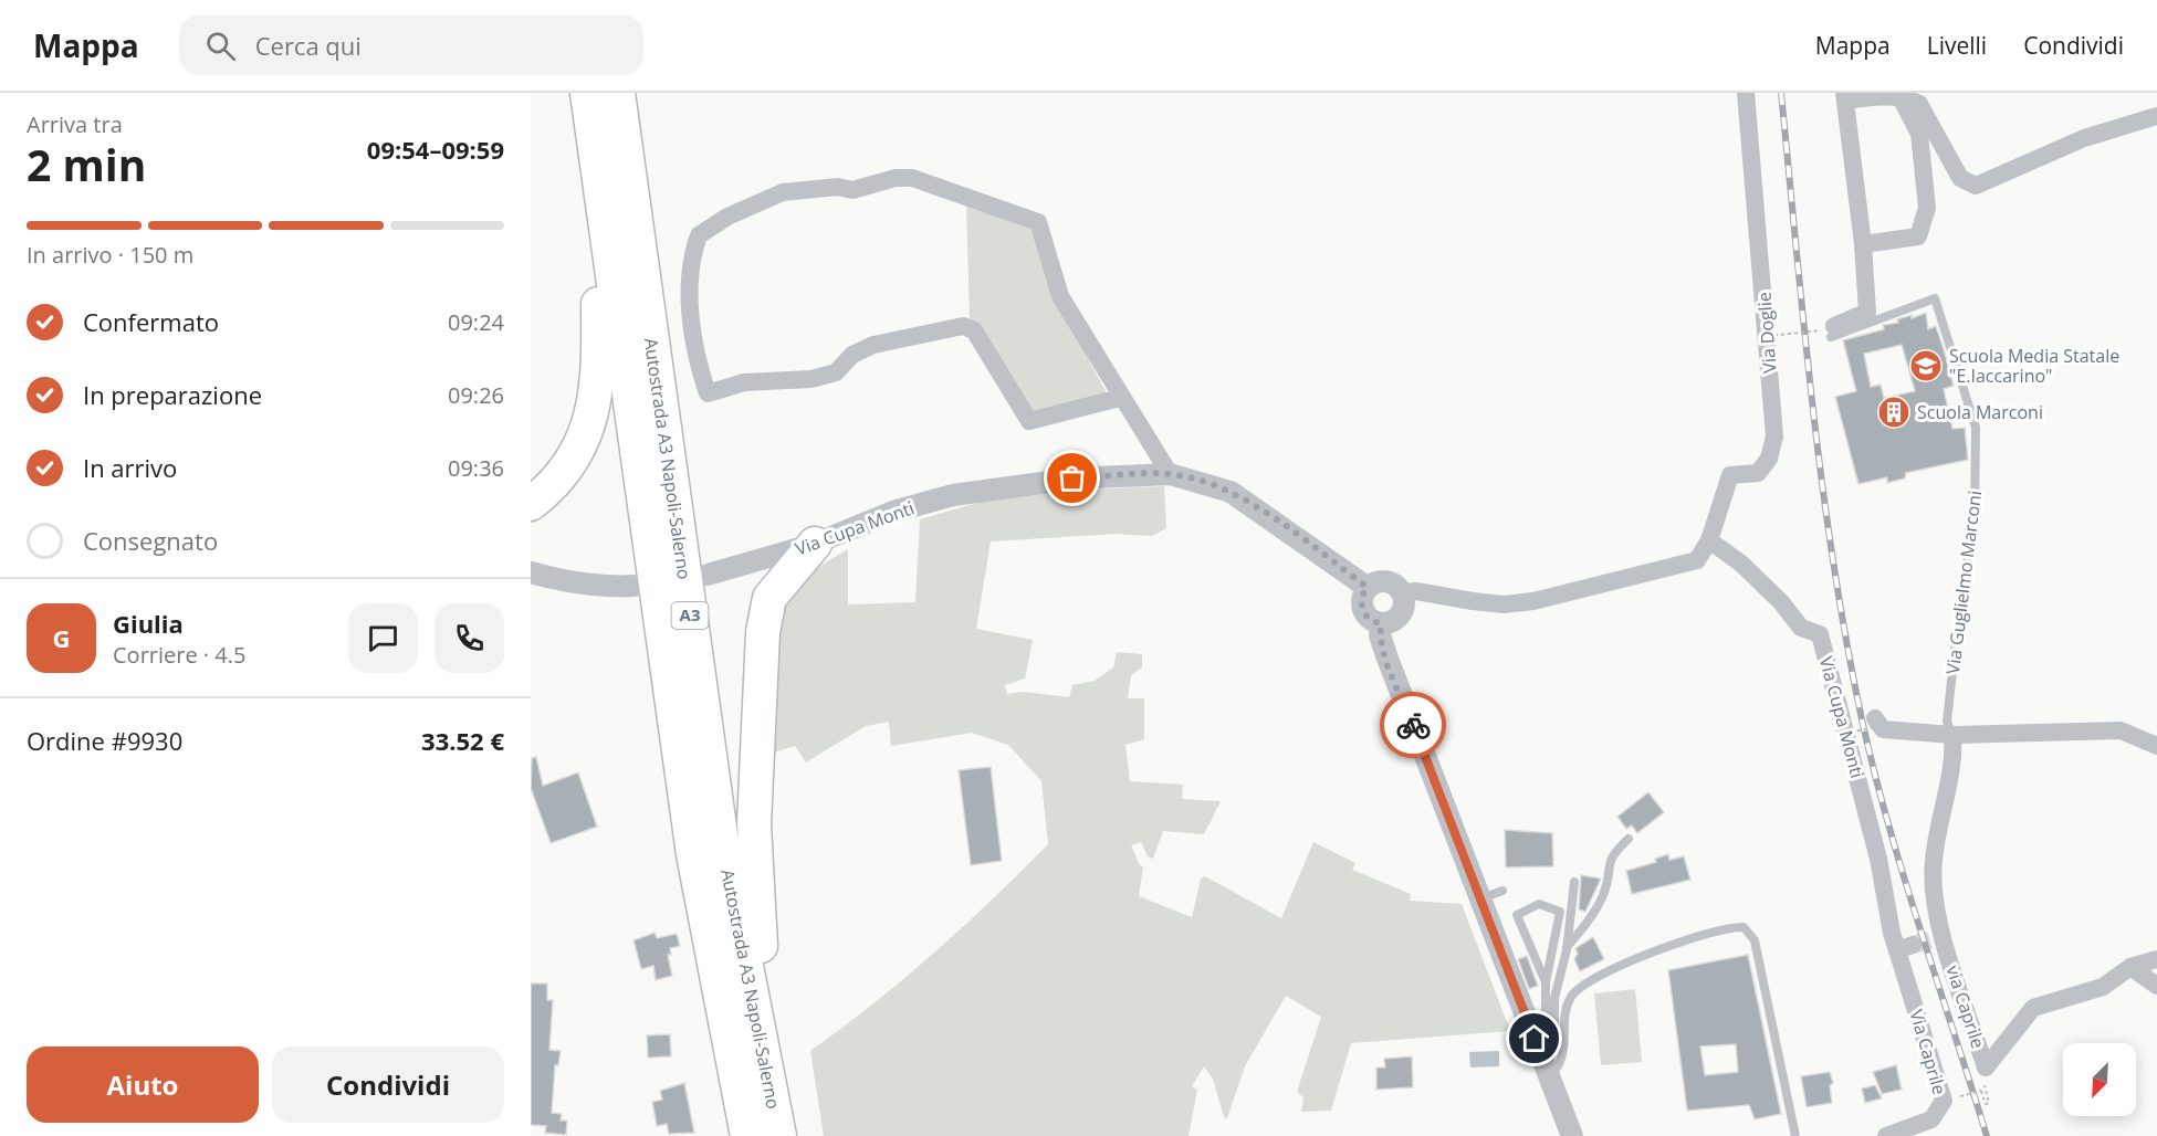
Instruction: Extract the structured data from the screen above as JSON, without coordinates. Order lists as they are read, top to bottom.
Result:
{
  "streets": {
    "highway": ["Autostrada A3 Napoli-Salerno", "A3"],
    "street": [
      "Via Doglie",
      "Via Cupa Monti",
      "via Caprile",
      "Via Caprile"
    ],
    "lane": ["Via Guglielmo Marconi"]
  },
  "crossings": [
    ["Via Doglie", "Via Cupa Monti"],
    ["Via Cupa Monti", "Via Caprile"],
    ["Via Guglielmo Marconi", "via Caprile"]
  ],
  "places": {
    "school or university": ["Scuola Media Statale \"E.Iaccarino\""],
    "building": ["Scuola Marconi"]
  },
  "north": "bottom left",
  "page": {
    "header": "Mappa",
    "search": "Cerca qui",
    "nav": ["Mappa", "Livelli", "Condividi"],
    "heading": ["2 min", "Arriva tra", "09:54–09:59"],
    "panel": [
      "Giulia",
      "Corriere · 4.5",
      "Ordine #9930",
      "33.52 €"
    ],
    "bar": "In arrivo · 150 m",
    "list": [
      ["Confermato", "09:24"],
      ["In preparazione", "09:26"],
      ["In arrivo", "09:36"],
      "Consegnato"
    ],
    "round": "G",
    "buttons": ["Aiuto", "Condividi"]
  }
}
